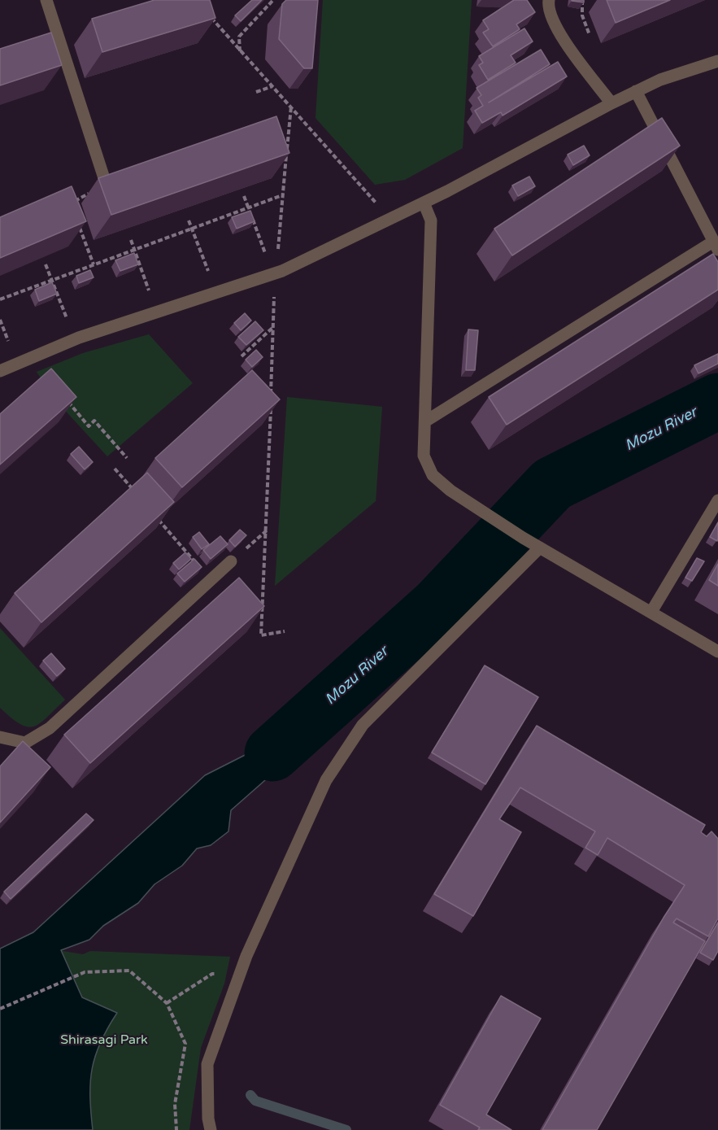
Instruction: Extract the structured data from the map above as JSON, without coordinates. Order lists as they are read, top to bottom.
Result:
{
  "water": ["Mozu River"],
  "parks": ["Shirasagi Park"]
}
